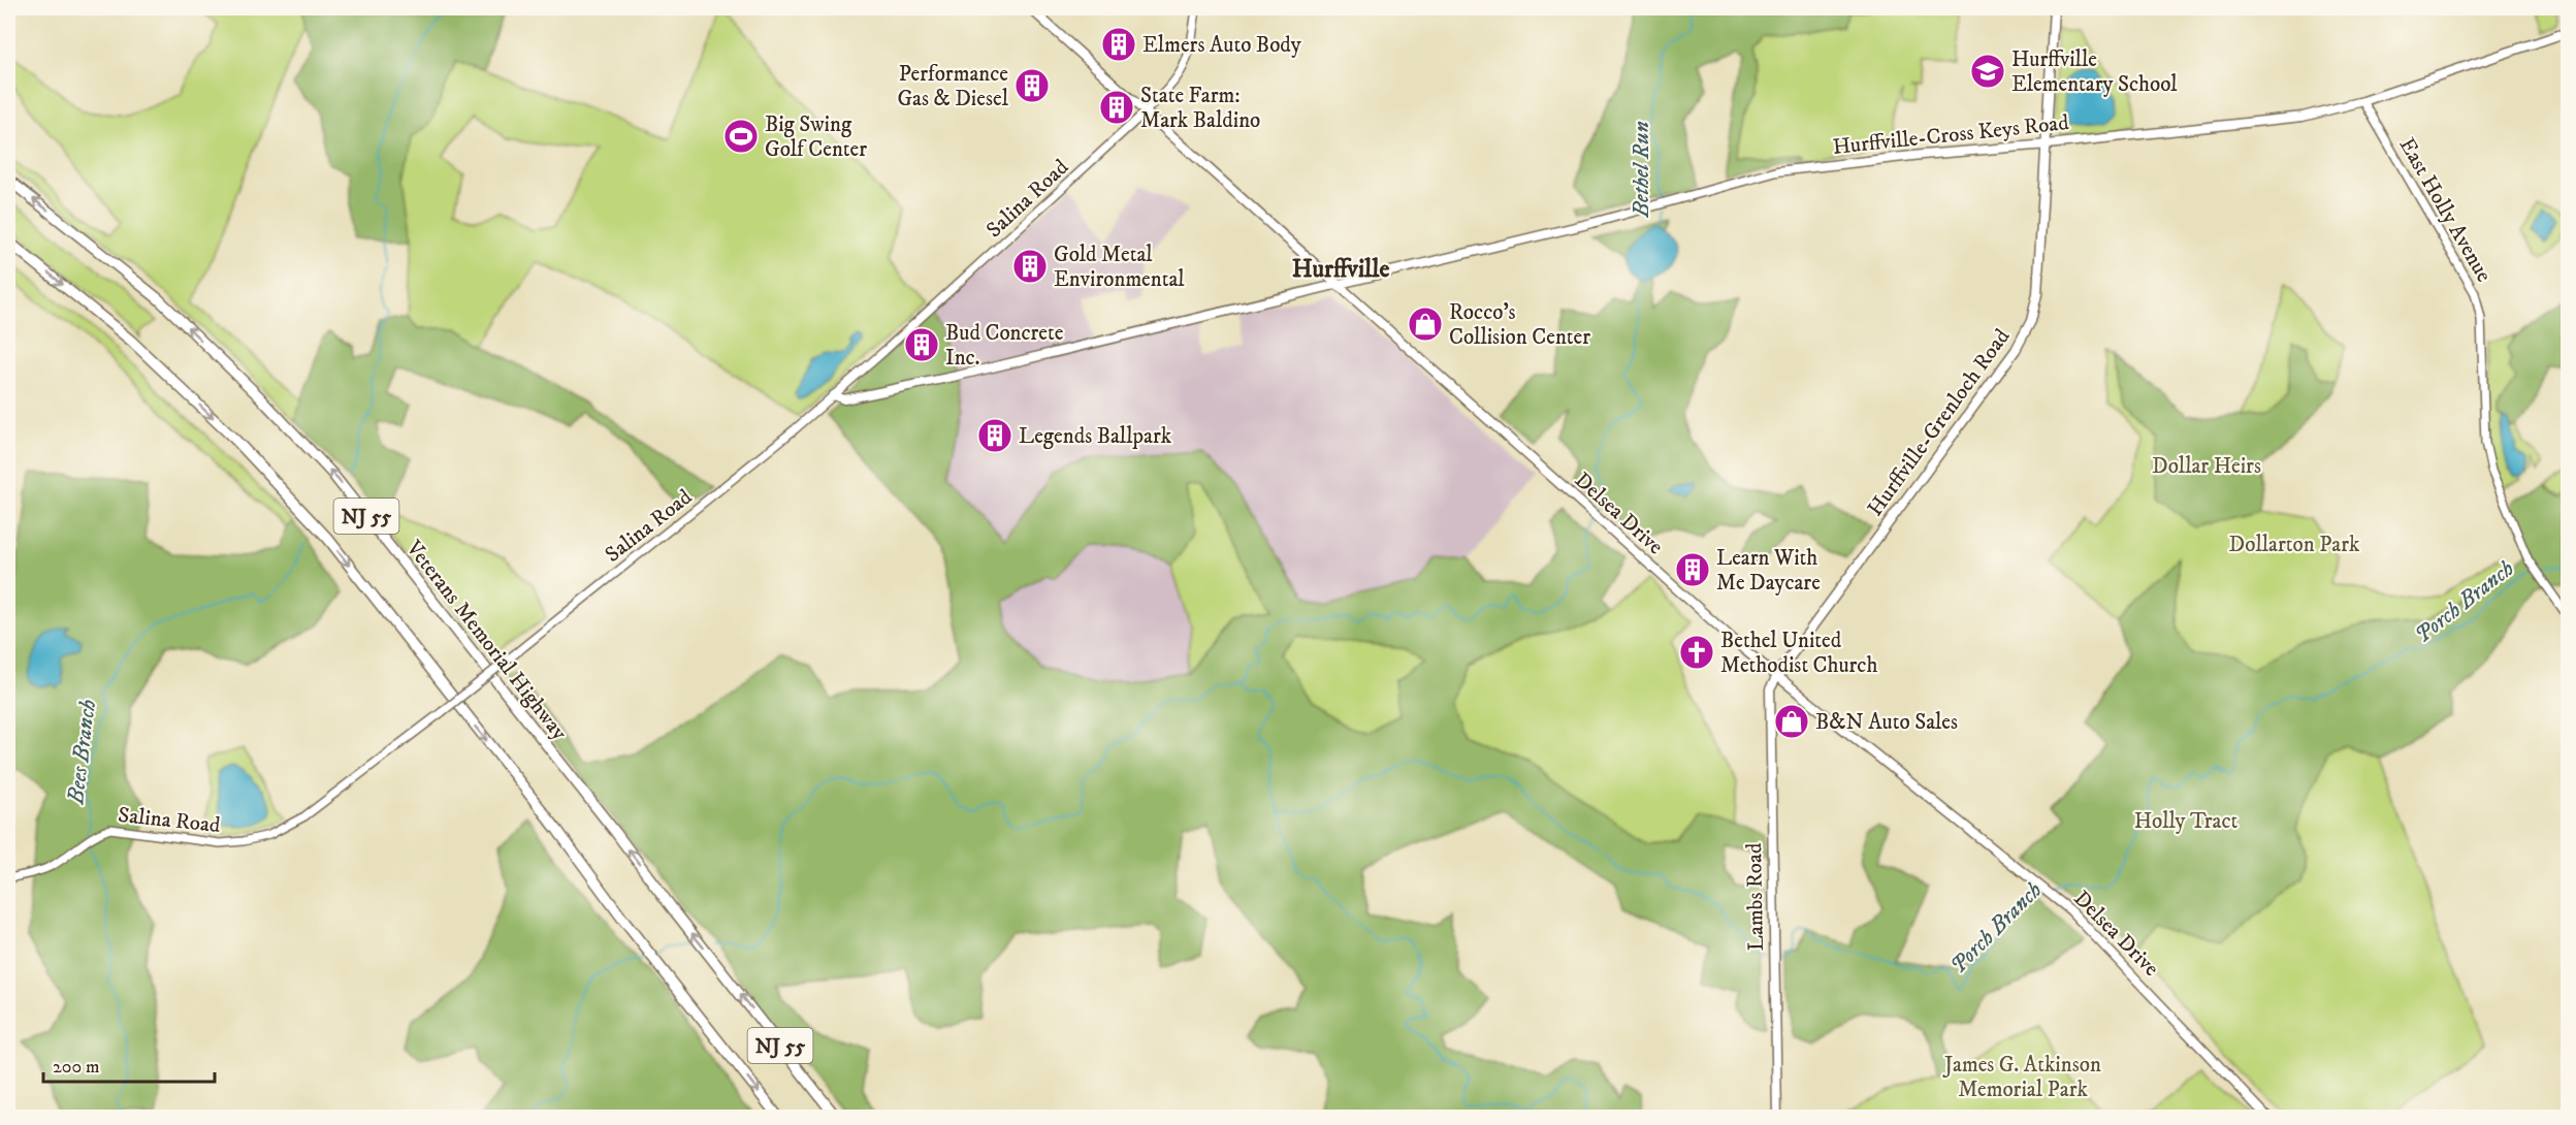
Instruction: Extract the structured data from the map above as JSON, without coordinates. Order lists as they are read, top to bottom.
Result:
{
  "streets": {
    "highway": ["NJ 55", "Veterans Memorial Highway"],
    "main road": [
      "Hurffville-Cross Keys Road",
      "Hurffville-Grenloch Road",
      "Delsea Drive",
      "Lambs Road"
    ],
    "street": ["Salina Road", "East Holly Avenue"]
  },
  "crossings": [
    ["Hurffville-Cross Keys Road", "Salina Road"],
    ["Hurffville-Cross Keys Road", "East Holly Avenue"],
    ["Hurffville-Cross Keys Road", "Hurffville-Grenloch Road"],
    ["Hurffville-Cross Keys Road", "Delsea Drive"],
    ["Salina Road", "Delsea Drive"],
    ["Hurffville-Grenloch Road", "Delsea Drive"],
    ["Hurffville-Grenloch Road", "Lambs Road"],
    ["Delsea Drive", "Lambs Road"]
  ],
  "districts": ["Hurffville"],
  "water": ["Bethel Run", "Porch Branch", "Bees Branch"],
  "parks": [
    "Dollar Heirs",
    "Dollarton Park",
    "Holly Tract",
    "James G. Atkinson Memorial Park"
  ],
  "places": {
    "building": [
      "Elmers Auto Body",
      "Performance Gas & Diesel",
      "State Farm: Mark Baldino",
      "Gold Metal Environmental",
      "Bud Concrete Inc.",
      "Legends Ballpark",
      "Learn With Me Daycare"
    ],
    "school or university": ["Hurffville Elementary School"],
    "sports": ["Big Swing Golf Center"],
    "shop": ["Rocco's Collision Center", "B&N Auto Sales"],
    "church": ["Bethel United Methodist Church"]
  },
  "scale_bar": "200 m"
}
